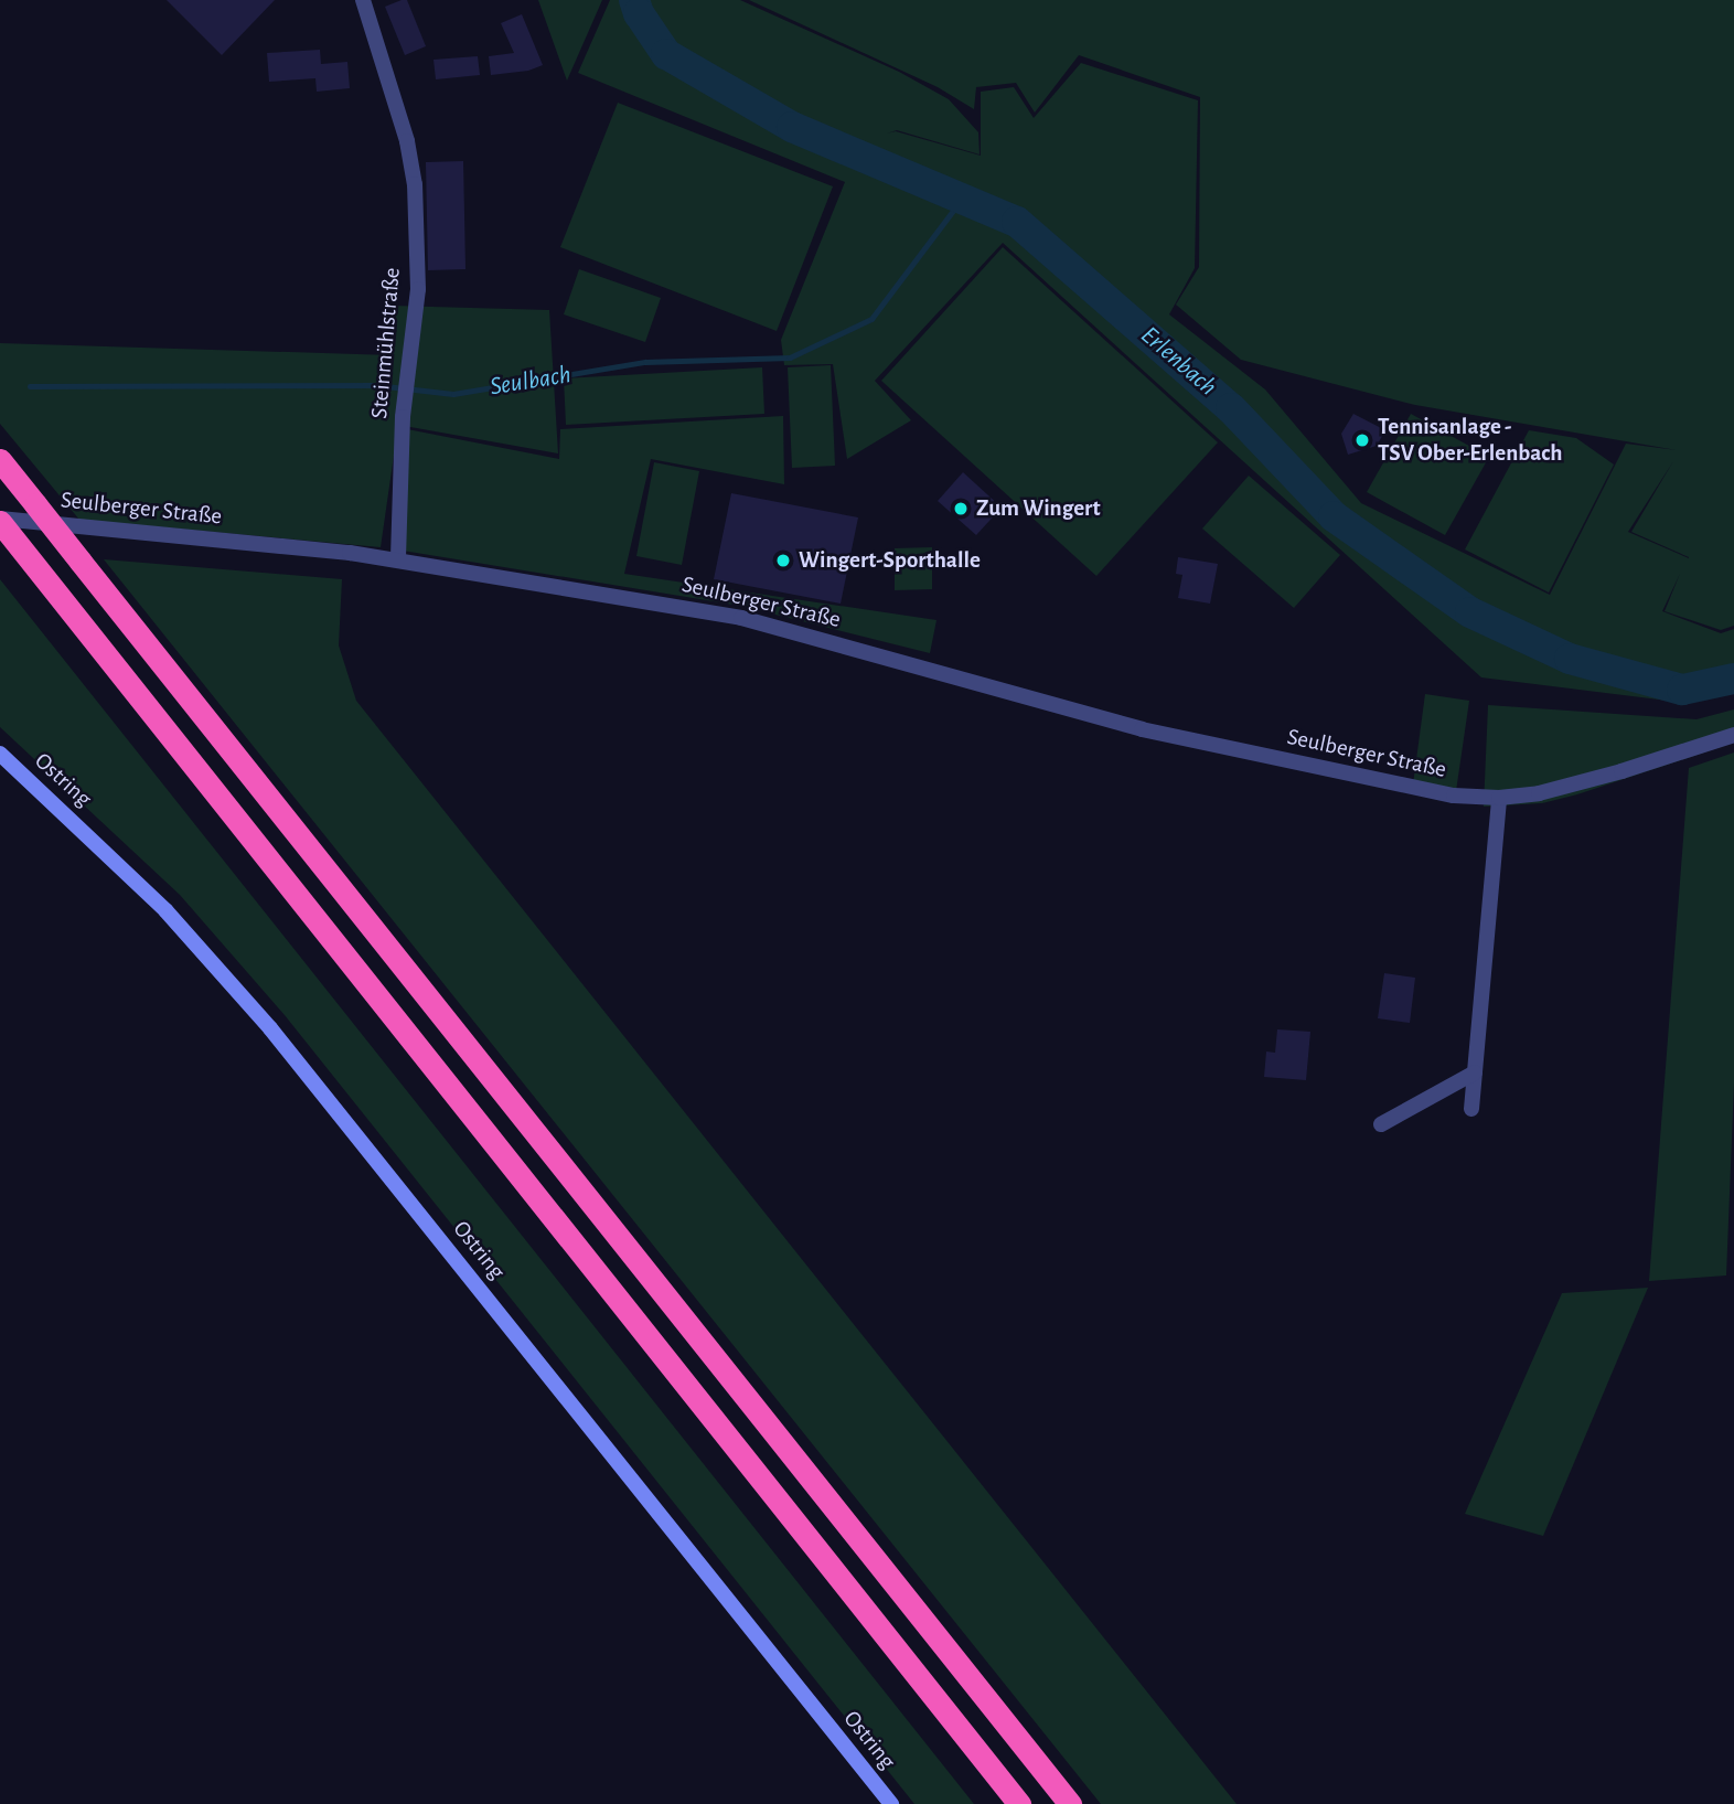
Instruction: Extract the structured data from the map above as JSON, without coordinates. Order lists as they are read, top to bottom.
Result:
{
  "streets": {
    "main road": ["Ostring"],
    "street": ["Steinmühlstraße", "Seulberger Straße"]
  },
  "crossings": [
    ["Steinmühlstraße", "Seulberger Straße"]
  ],
  "water": ["Erlenbach", "Seulbach"],
  "places": ["Tennisanlage - TSV Ober-Erlenbach", "Zum Wingert", "Wingert-Sporthalle"]
}
